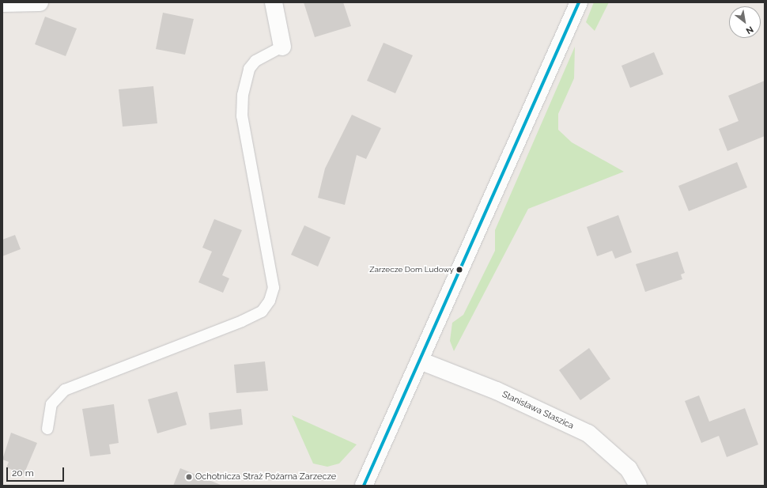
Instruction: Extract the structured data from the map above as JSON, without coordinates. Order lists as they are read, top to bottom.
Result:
{
  "streets": {
    "street": ["Stanisława Staszica"]
  },
  "places": ["Zarzecze Dom Ludowy", "Ochotnicza Straż Pożarna Zarzecze"],
  "scale_bar": "20 m",
  "north": "bottom right"
}
